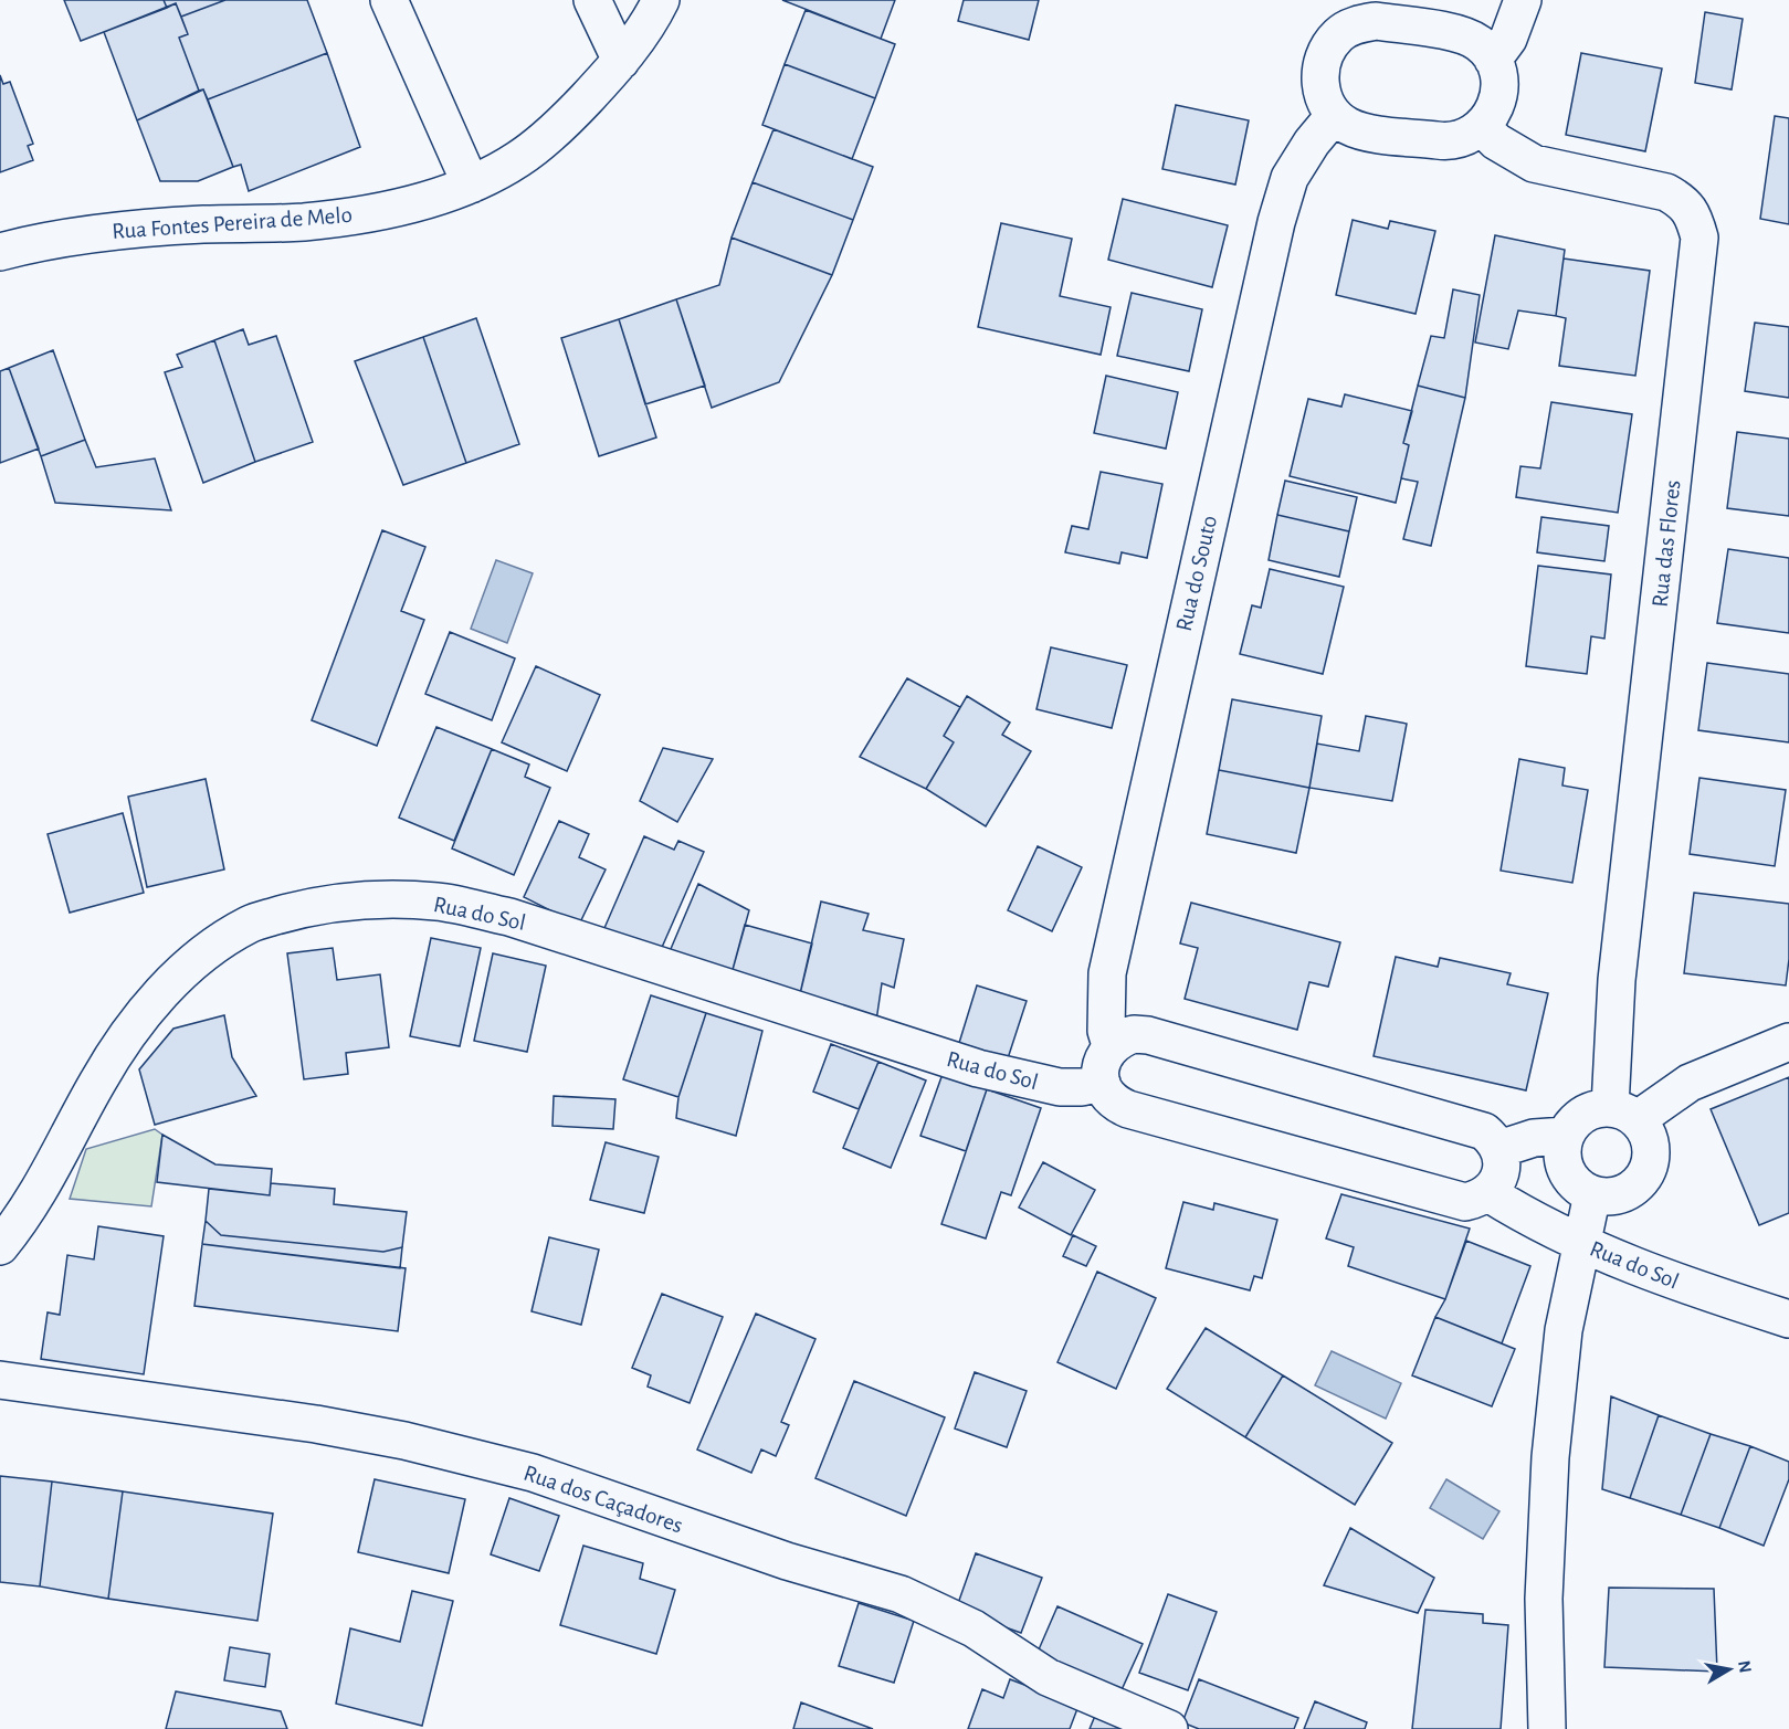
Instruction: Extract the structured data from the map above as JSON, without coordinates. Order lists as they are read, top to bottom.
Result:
{
  "streets": {
    "street": [
      "Rua Fontes Pereira de Melo",
      "Rua das Flores",
      "Rua do Souto",
      "Rua do Sol",
      "Rua dos Caçadores"
    ]
  },
  "crossings": [
    ["Rua das Flores", "Rua do Souto"]
  ],
  "north": "right"
}
